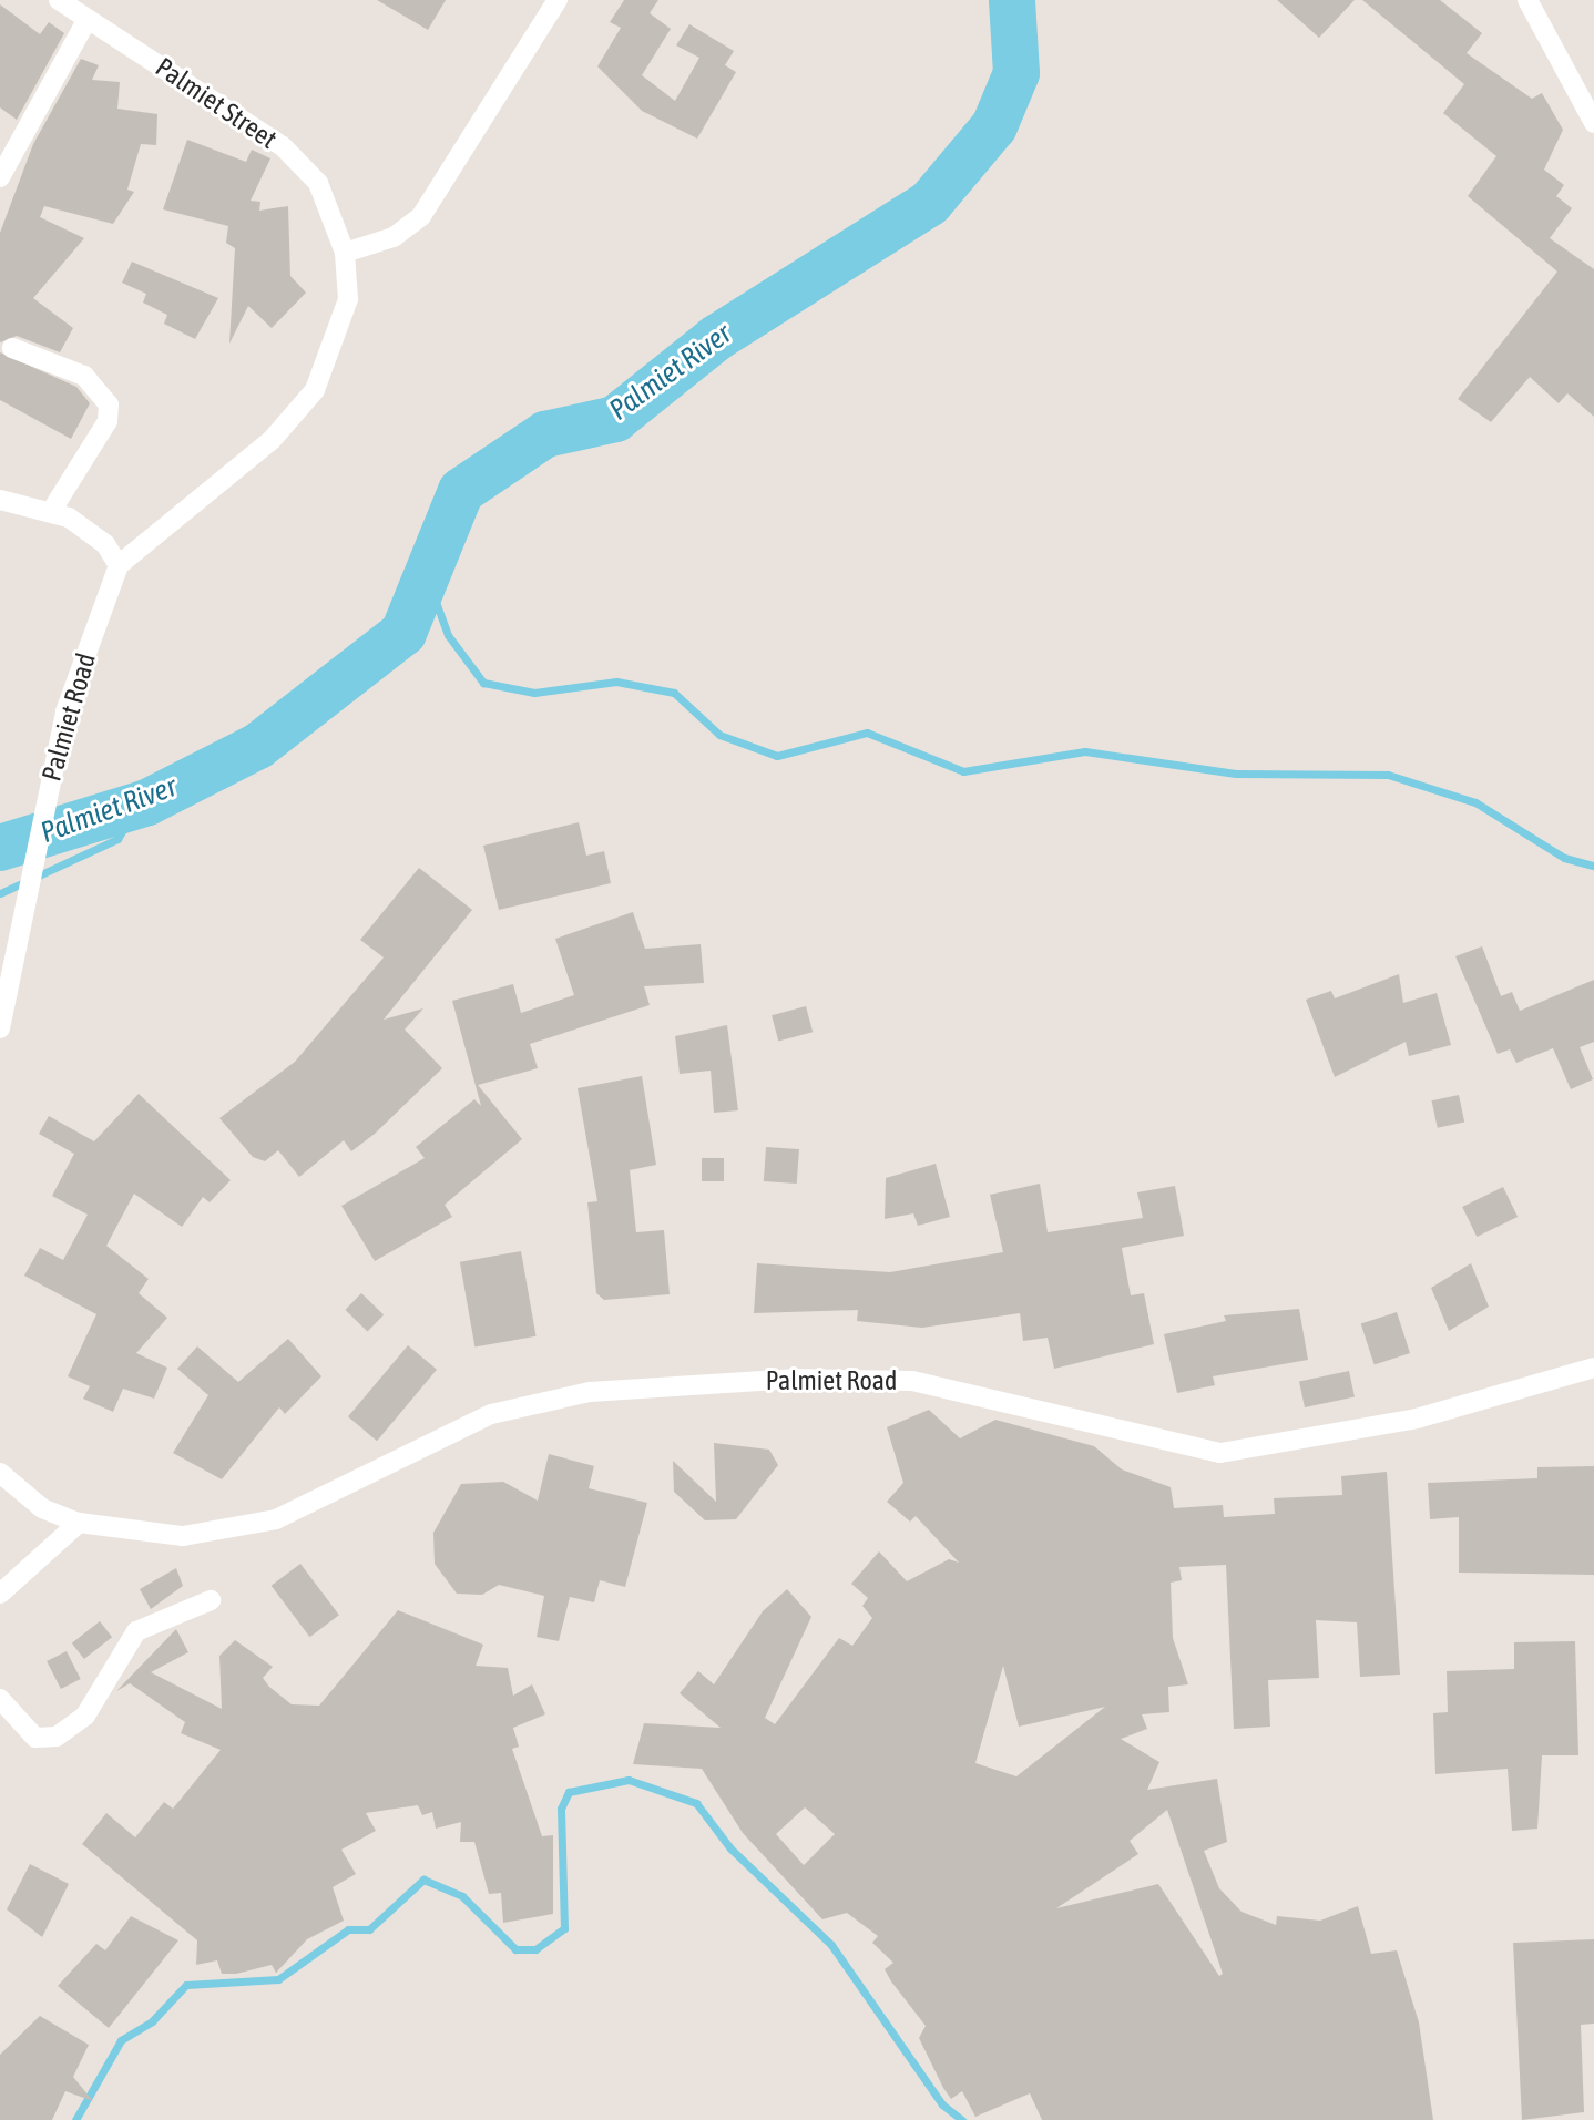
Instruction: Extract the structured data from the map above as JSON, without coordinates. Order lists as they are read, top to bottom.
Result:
{
  "streets": {
    "street": ["Palmiet Street", "Palmiet Road"]
  },
  "crossings": [
    ["Palmiet Street", "Palmiet Road"]
  ],
  "water": ["Palmiet River"]
}
